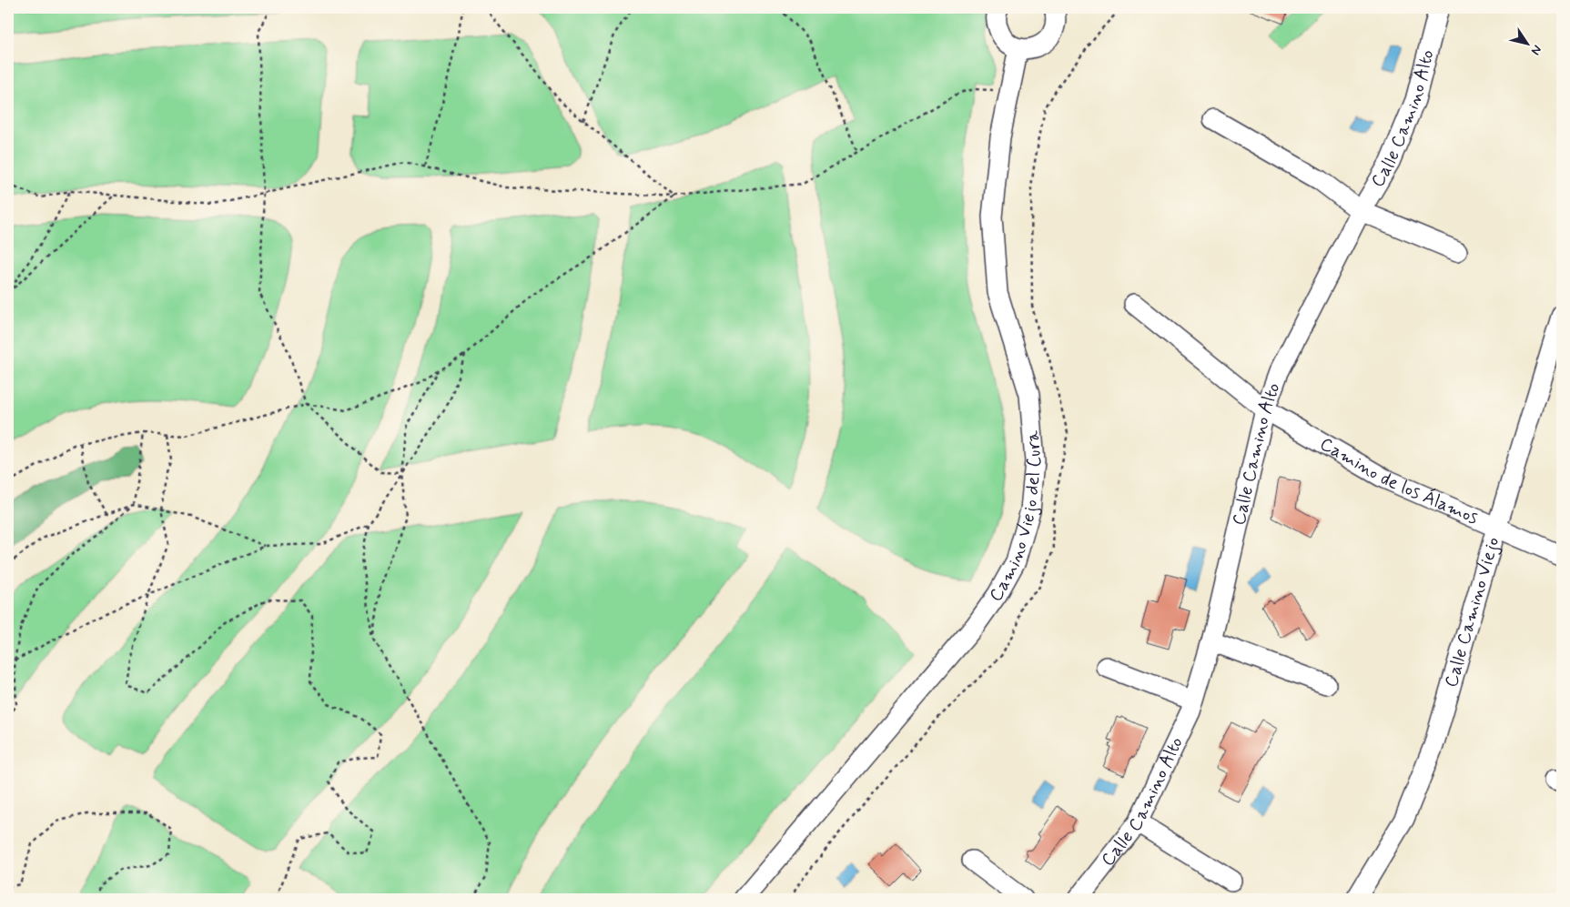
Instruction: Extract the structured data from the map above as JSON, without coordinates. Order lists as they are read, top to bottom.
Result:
{
  "streets": {
    "street": [
      "Calle Camino Alto",
      "Camino de los Álamos",
      "Camino Viejo del Cura",
      "Calle Camino Viejo"
    ]
  },
  "crossings": [
    ["Calle Camino Alto", "Camino de los Álamos"],
    ["Camino de los Álamos", "Calle Camino Viejo"]
  ],
  "north": "bottom right"
}
